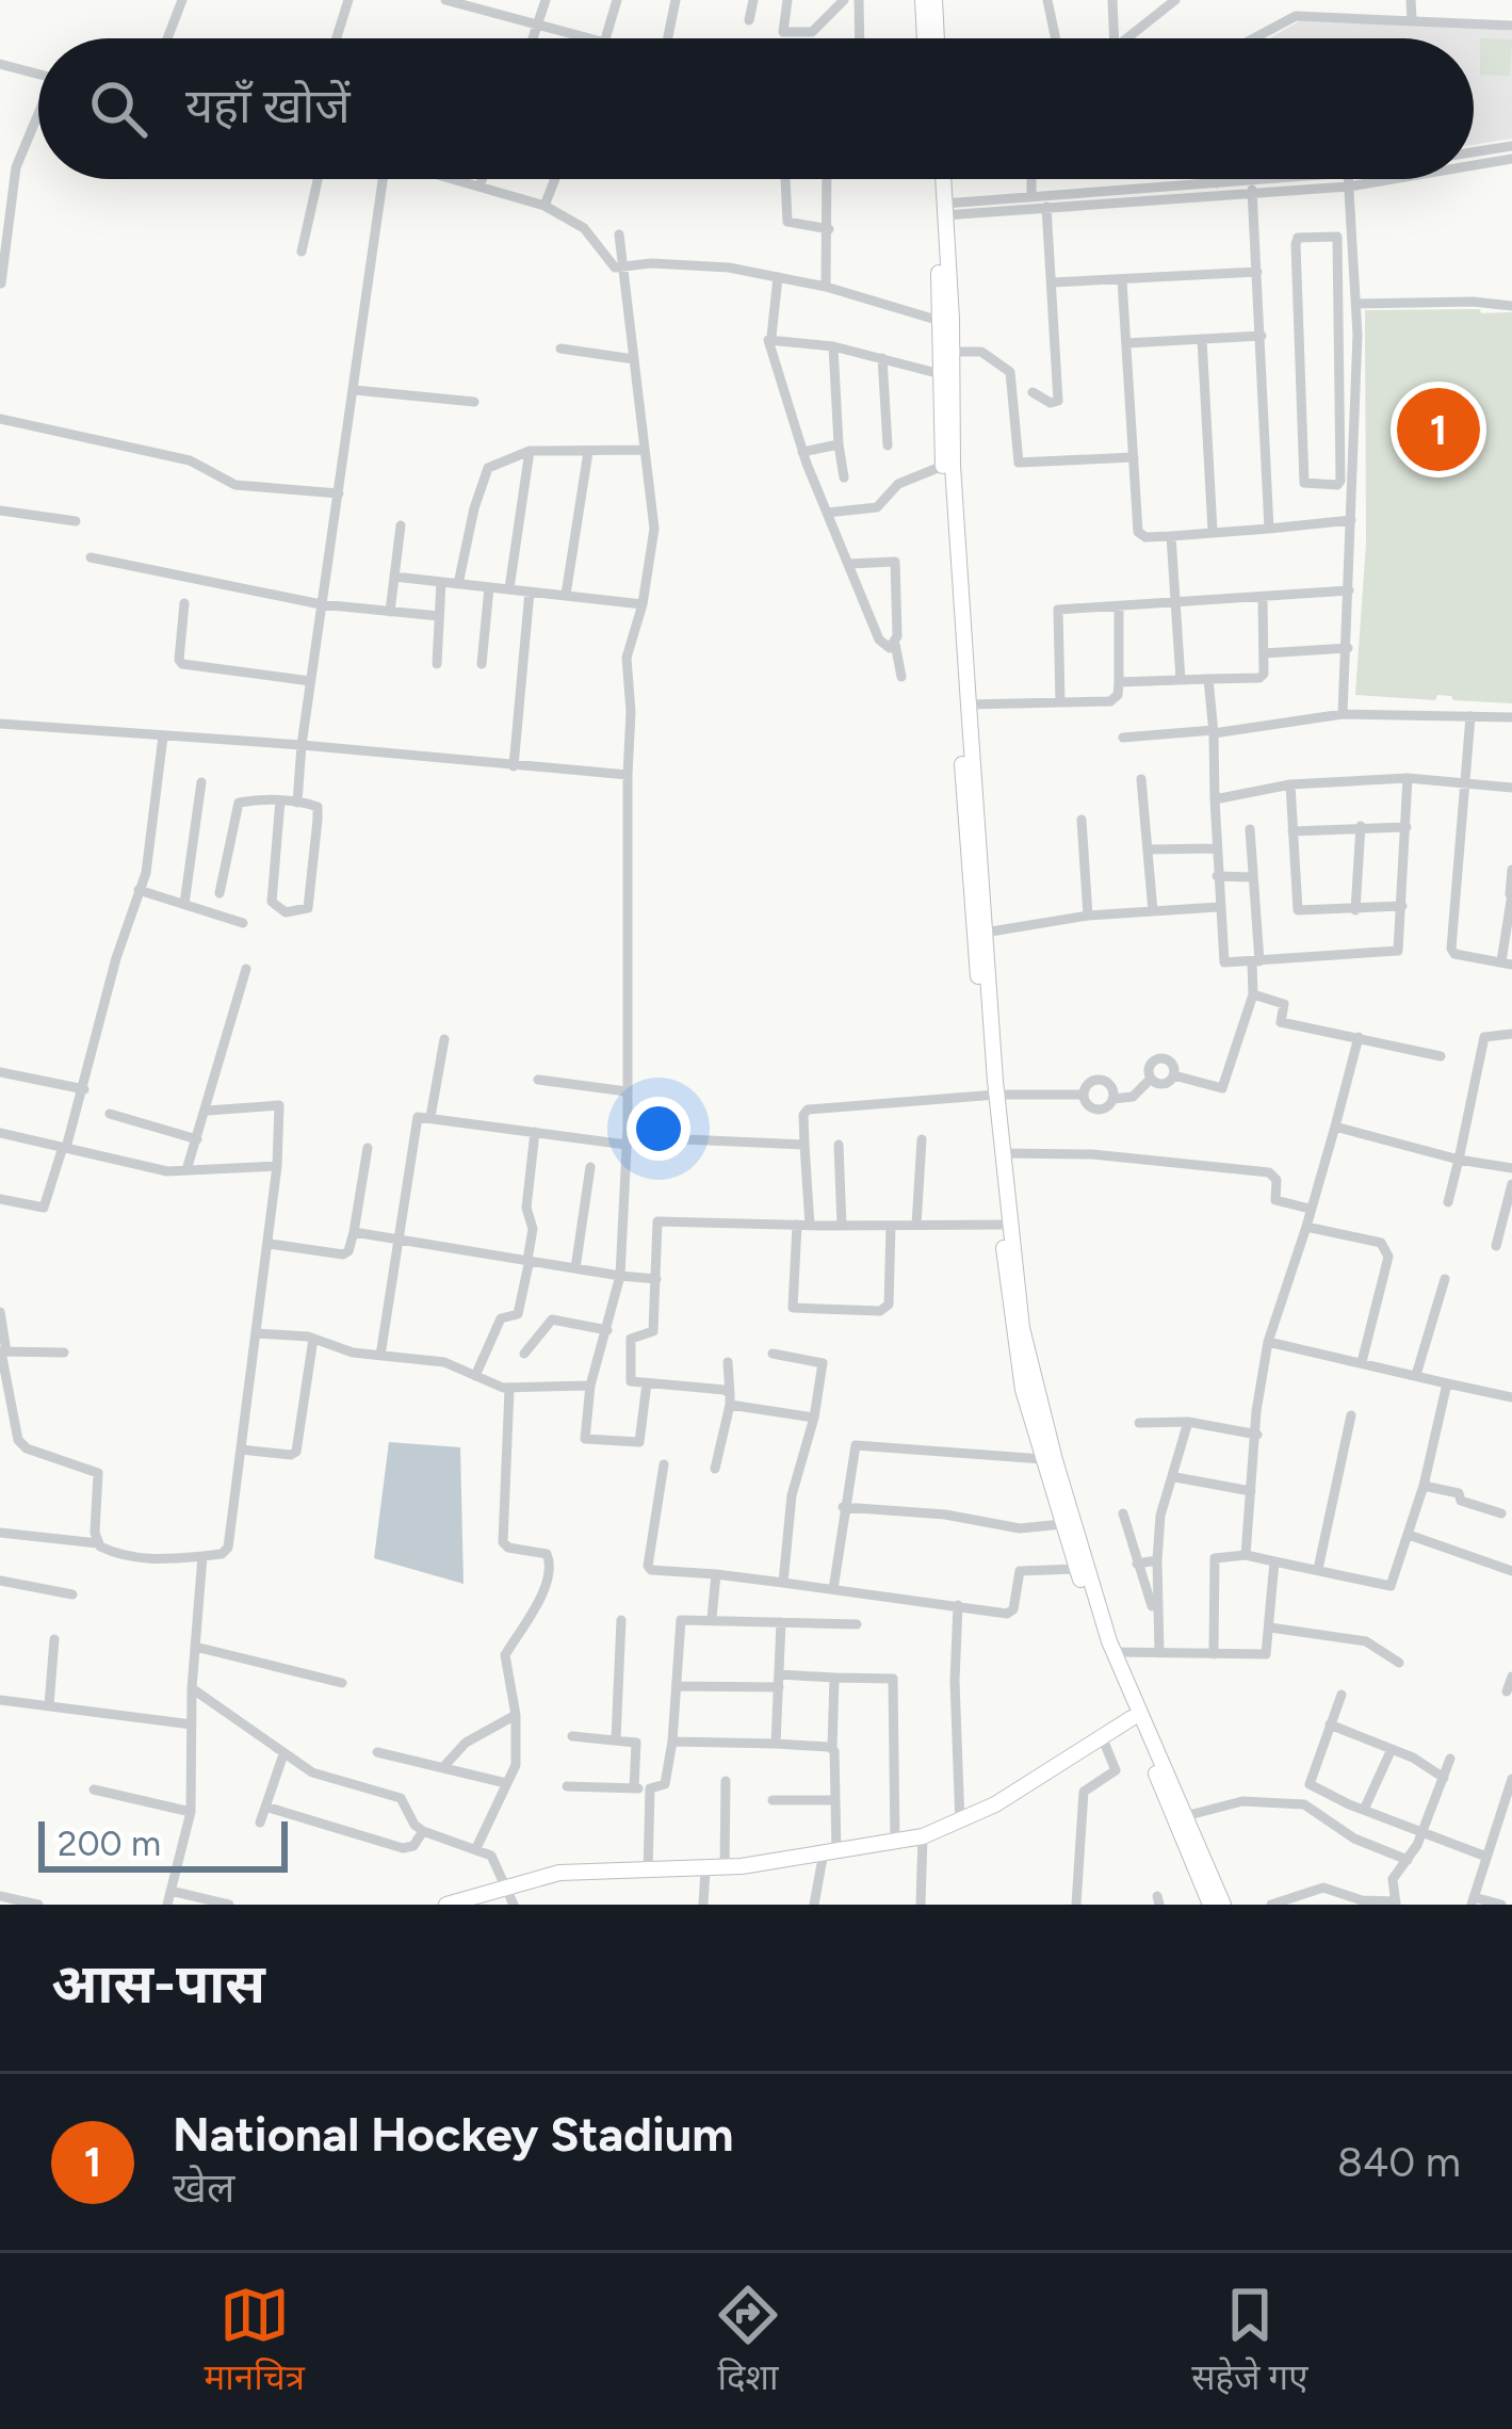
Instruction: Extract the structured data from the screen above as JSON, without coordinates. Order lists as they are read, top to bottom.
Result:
{
  "scale_bar": "200 m",
  "page": {
    "search": "यहाँ खोजें",
    "pins": "1",
    "scale": "200 m",
    "heading": "आस-पास",
    "list": [
      {
        "mark": "1",
        "name": "National Hockey Stadium",
        "note": "खेल",
        "value": "840 m"
      }
    ],
    "nav": ["मानचित्र", "दिशा", "सहेजे गए"]
  }
}
